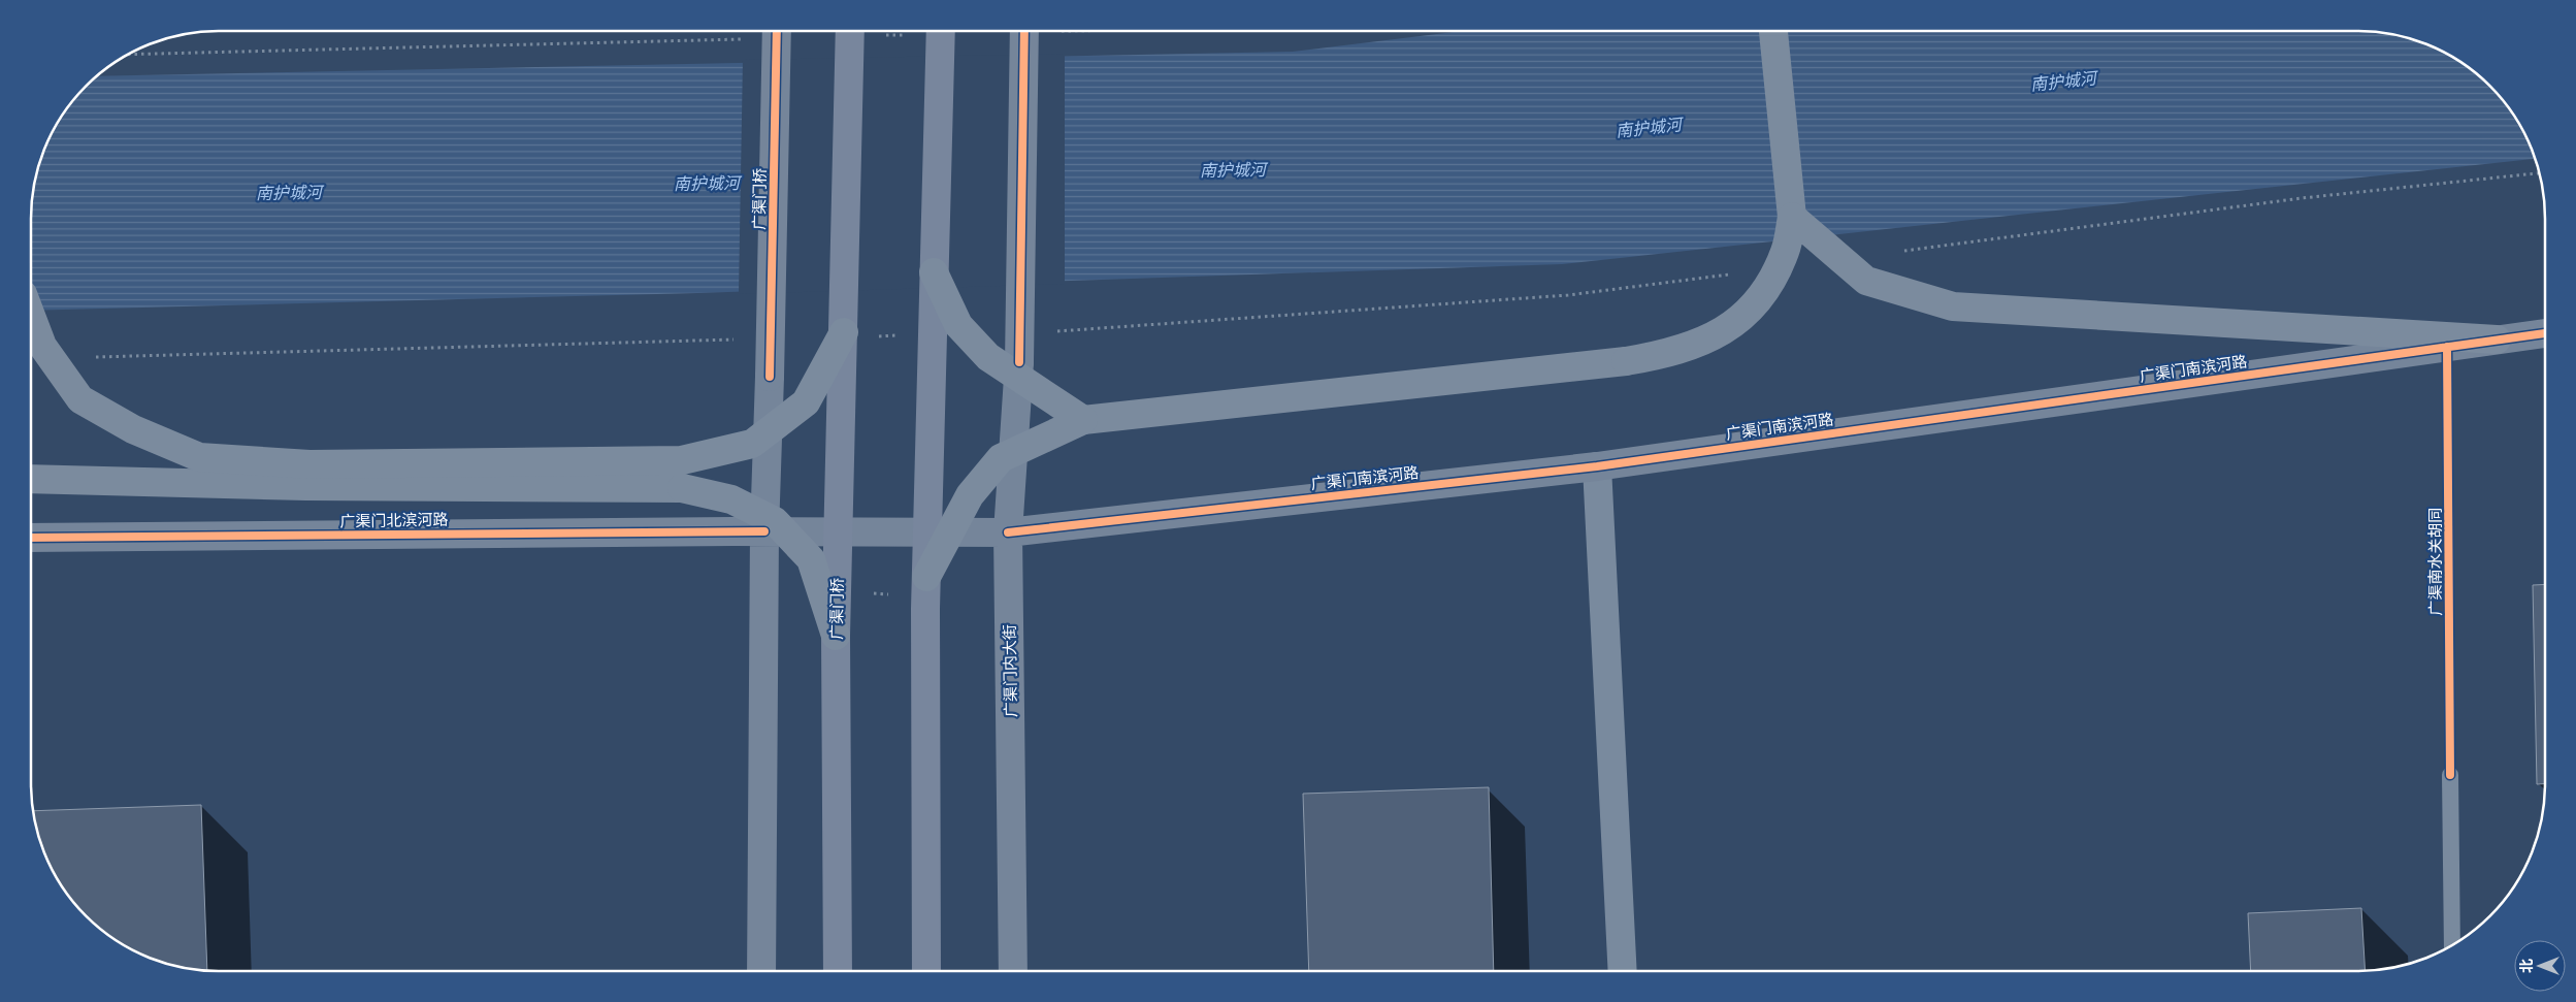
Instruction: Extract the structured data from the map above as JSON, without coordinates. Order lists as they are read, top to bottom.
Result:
{
  "streets": {
    "main road": ["广渠门桥"],
    "street": ["广渠门南滨河路", "广渠门北滨河路", "广渠门内大街"],
    "cycle path": ["广渠南水关胡同"]
  },
  "crossings": [
    ["广渠门桥", "广渠门南滨河路"],
    ["广渠门桥", "广渠门北滨河路"],
    ["广渠门南滨河路", "广渠门北滨河路"],
    ["广渠门南滨河路", "广渠门内大街"]
  ],
  "water": ["南护城河"],
  "north": "left"
}
